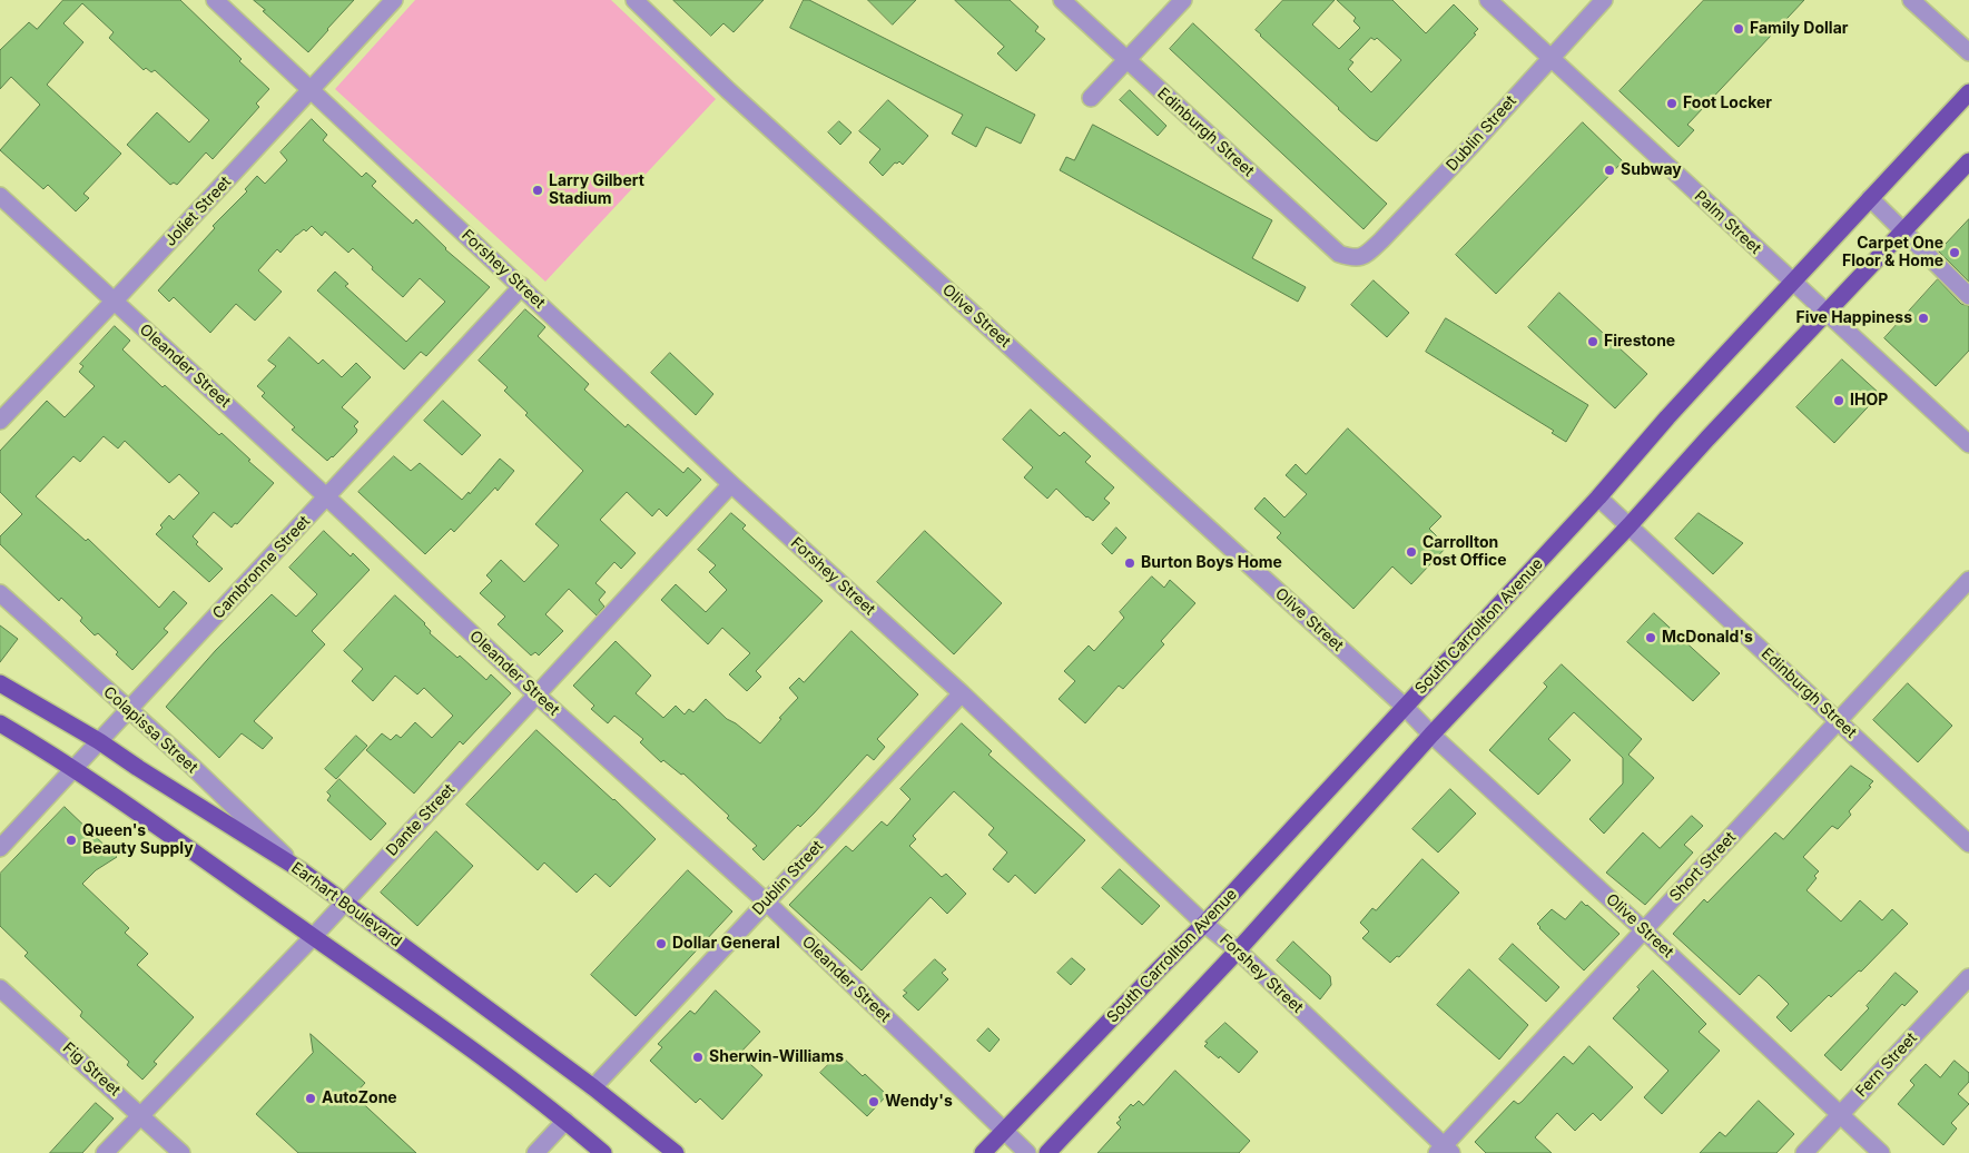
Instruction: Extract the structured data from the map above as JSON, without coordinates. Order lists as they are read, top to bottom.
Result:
{
  "streets": {
    "main road": ["South Carrollton Avenue", "Earhart Boulevard"],
    "street": [
      "Edinburgh Street",
      "Dublin Street",
      "Joliet Street",
      "Palm Street",
      "Forshey Street",
      "Olive Street",
      "Oleander Street",
      "Cambronne Street",
      "Colapissa Street",
      "Dante Street",
      "Short Street",
      "Fern Street",
      "Fig Street"
    ]
  },
  "crossings": [
    ["Edinburgh Street", "Dublin Street"],
    ["Edinburgh Street", "South Carrollton Avenue"],
    ["Edinburgh Street", "Short Street"],
    ["Dublin Street", "Palm Street"],
    ["Dublin Street", "Forshey Street"],
    ["Dublin Street", "Oleander Street"],
    ["Dublin Street", "Earhart Boulevard"],
    ["Joliet Street", "Forshey Street"],
    ["Joliet Street", "Oleander Street"],
    ["Palm Street", "South Carrollton Avenue"],
    ["Forshey Street", "Cambronne Street"],
    ["Forshey Street", "South Carrollton Avenue"],
    ["Forshey Street", "Dante Street"],
    ["Forshey Street", "Short Street"],
    ["Olive Street", "South Carrollton Avenue"],
    ["Olive Street", "Short Street"],
    ["Olive Street", "Fern Street"],
    ["Oleander Street", "Cambronne Street"],
    ["Oleander Street", "South Carrollton Avenue"],
    ["Oleander Street", "Dante Street"],
    ["Cambronne Street", "Colapissa Street"],
    ["Cambronne Street", "Earhart Boulevard"],
    ["Colapissa Street", "Earhart Boulevard"],
    ["Dante Street", "Earhart Boulevard"],
    ["Dante Street", "Fig Street"]
  ],
  "places": [
    "Family Dollar",
    "Foot Locker",
    "Subway",
    "Larry Gilbert Stadium",
    "Carpet One Floor & Home",
    "Five Happiness",
    "Firestone",
    "IHOP",
    "Carrollton Post Office",
    "Burton Boys Home",
    "McDonald's",
    "Queen's Beauty Supply",
    "Dollar General",
    "Sherwin-Williams",
    "AutoZone",
    "Wendy's"
  ]
}
